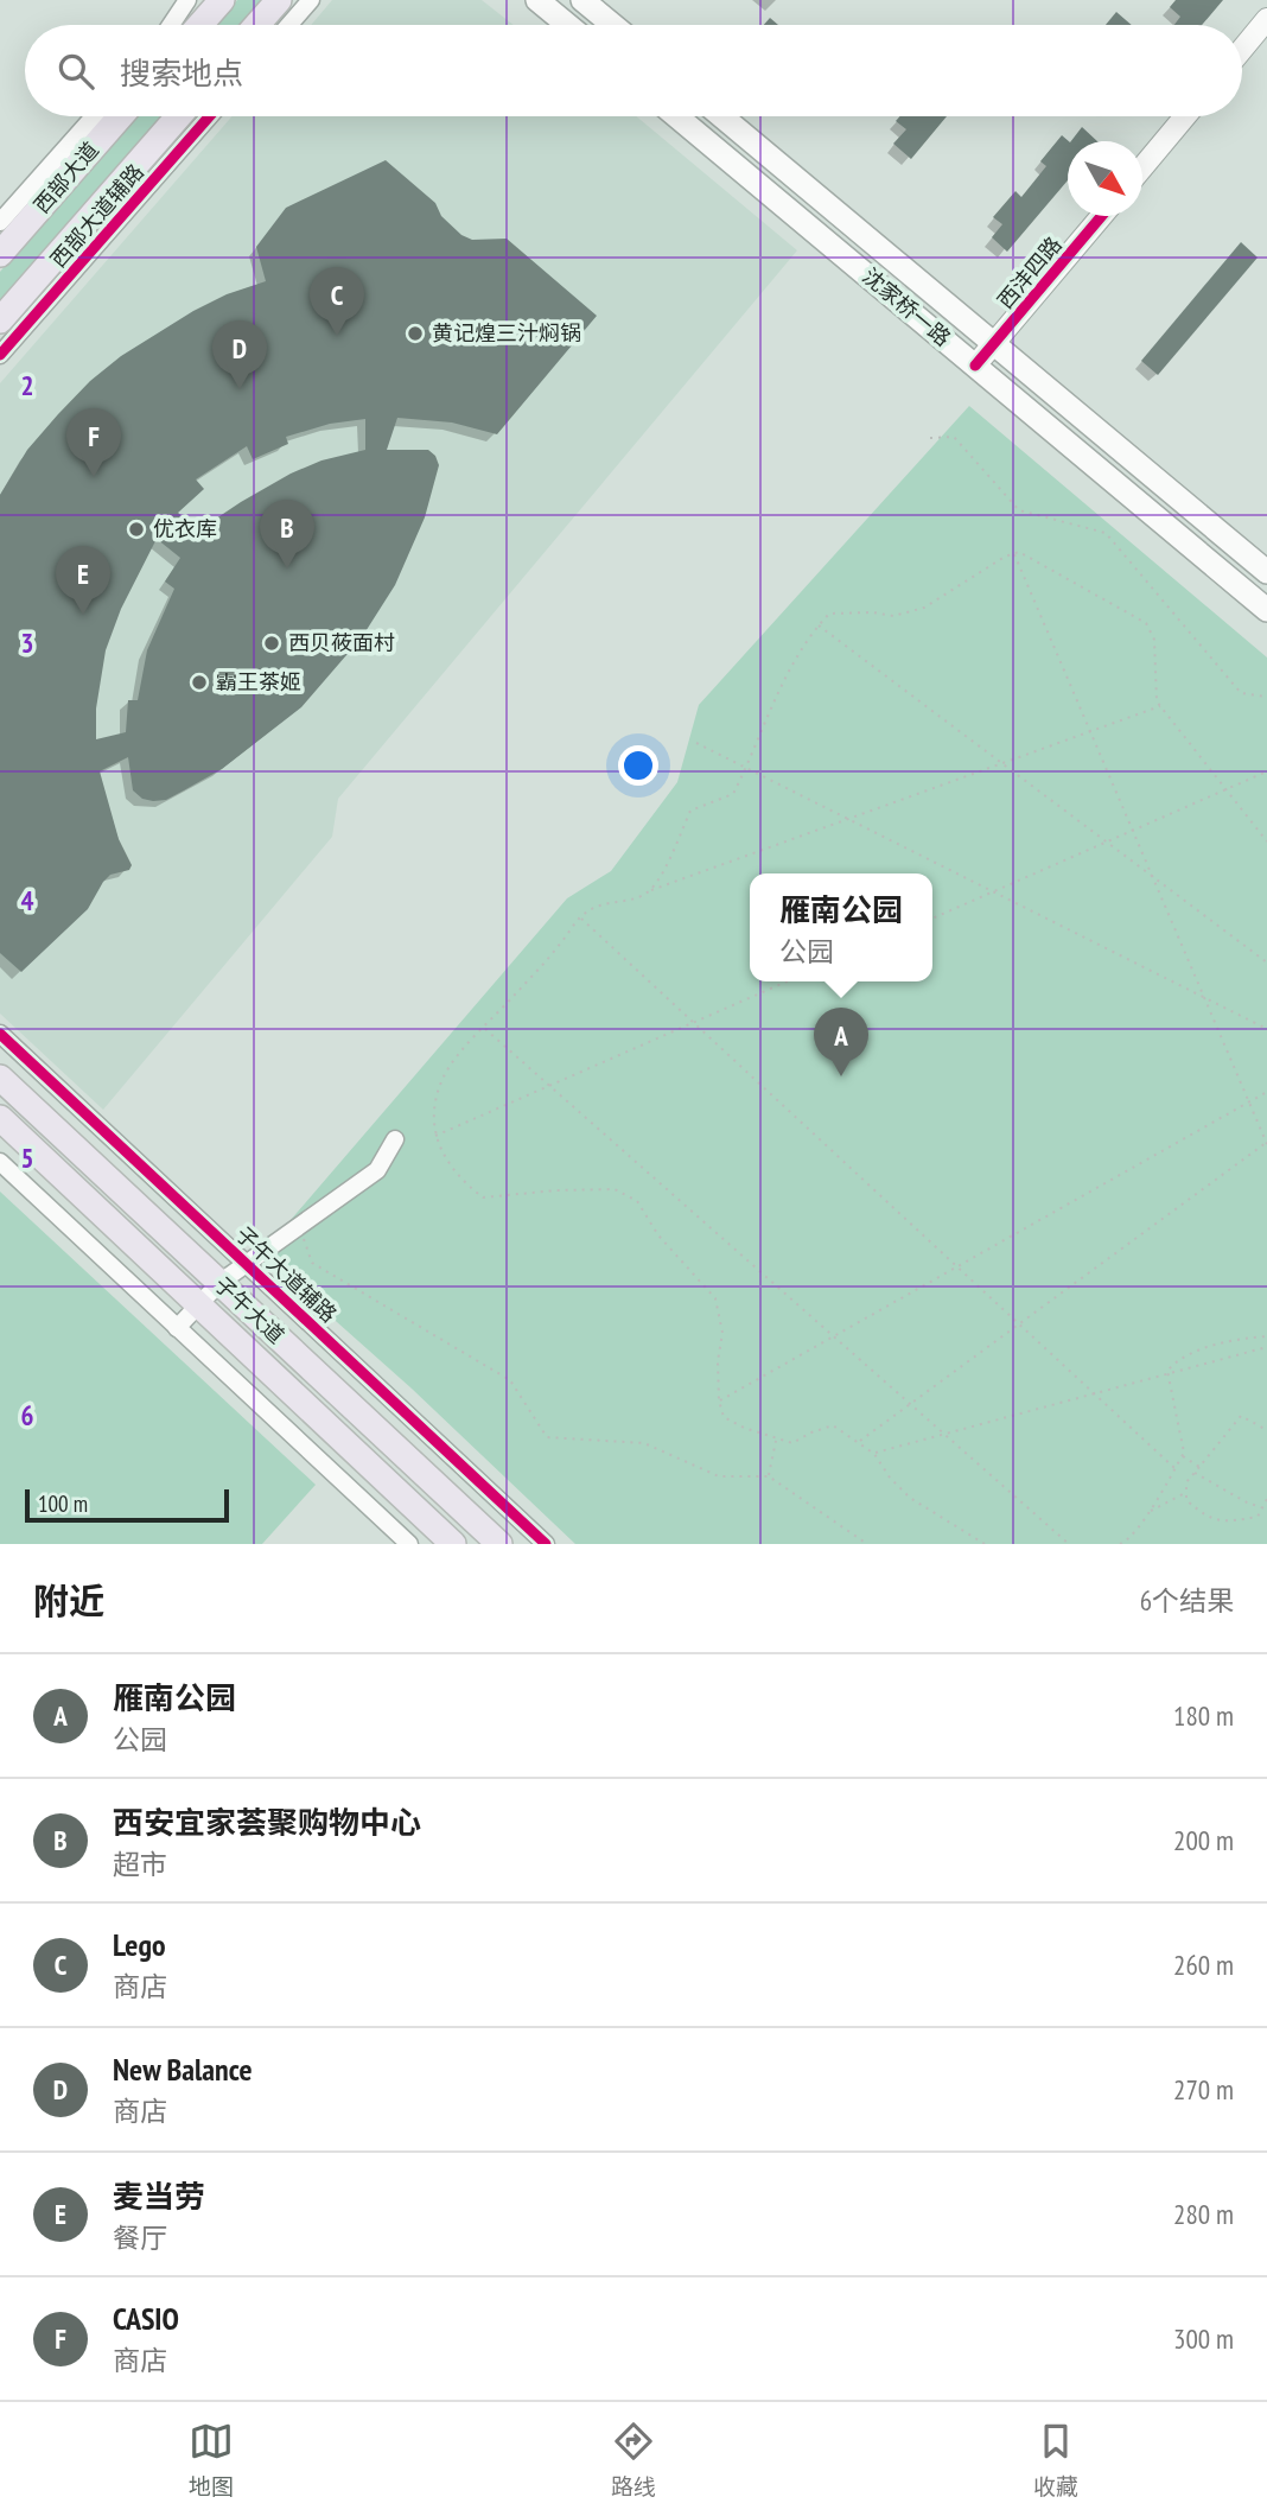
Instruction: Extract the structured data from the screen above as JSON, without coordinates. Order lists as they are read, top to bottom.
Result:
{
  "streets": {
    "main road": ["西部大道", "沈家桥一路", "子午大道"],
    "street": ["西部大道辅路", "西沣四路", "子午大道辅路"]
  },
  "crossings": [
    ["西沣四路", "沈家桥一路"]
  ],
  "places": [
    "黄记煌三汁焖锅",
    "优衣库",
    "西贝莜面村",
    "霸王茶姬"
  ],
  "scale_bar": "100 m",
  "north": "bottom right",
  "page": {
    "search": "搜索地点",
    "pins": [
      "C",
      "D",
      "F",
      "B",
      "E",
      "A"
    ],
    "popup": ["雁南公园", "公园"],
    "scale": "100 m",
    "heading": ["附近", "6个结果"],
    "list": [
      {
        "mark": "A",
        "name": "雁南公园",
        "note": "公园",
        "value": "180 m"
      },
      {
        "mark": "B",
        "name": "西安宜家荟聚购物中心",
        "note": "超市",
        "value": "200 m"
      },
      {
        "mark": "C",
        "name": "Lego",
        "note": "商店",
        "value": "260 m"
      },
      {
        "mark": "D",
        "name": "New Balance",
        "note": "商店",
        "value": "270 m"
      },
      {
        "mark": "E",
        "name": "麦当劳",
        "note": "餐厅",
        "value": "280 m"
      },
      {
        "mark": "F",
        "name": "CASIO",
        "note": "商店",
        "value": "300 m"
      }
    ],
    "nav": ["地图", "路线", "收藏"]
  },
  "grid": {
    "rows": [
      "2",
      "3",
      "4",
      "5",
      "6"
    ]
  }
}
